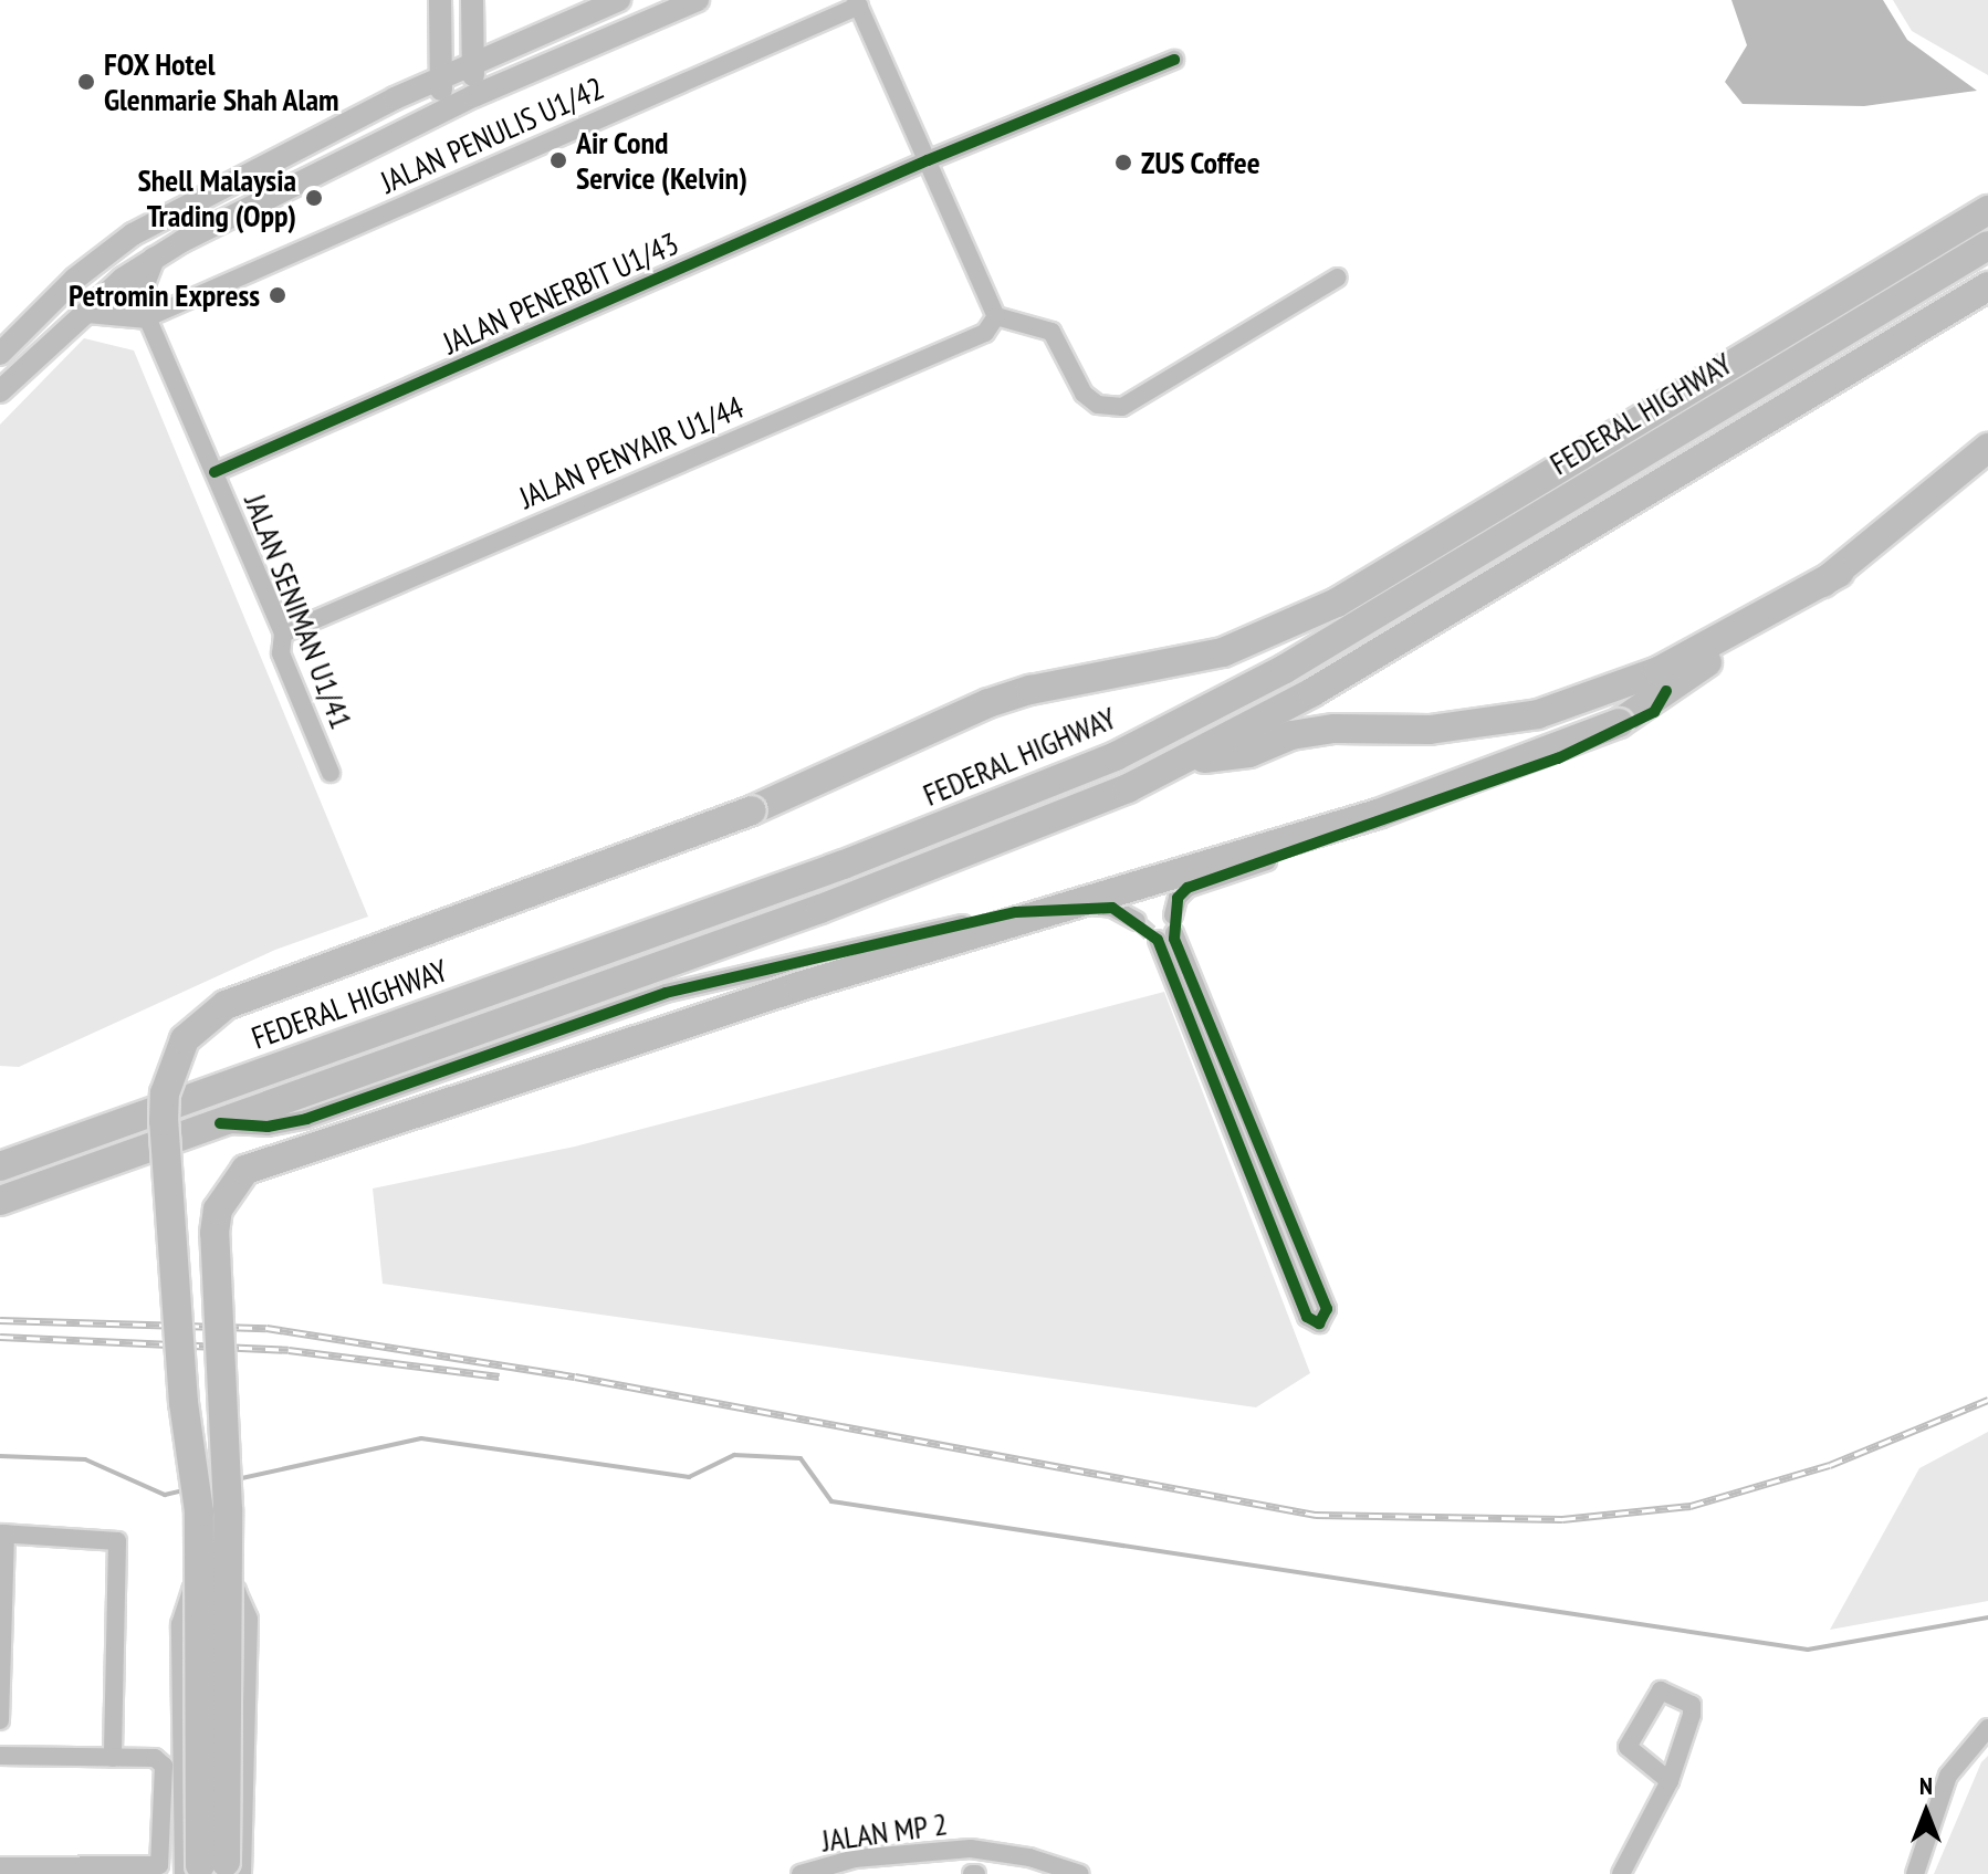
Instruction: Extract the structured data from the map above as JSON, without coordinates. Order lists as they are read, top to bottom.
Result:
{
  "streets": {
    "highway": ["FEDERAL HIGHWAY"],
    "street": [
      "JALAN PENULIS U1/42",
      "JALAN PENERBIT U1/43",
      "JALAN PENYAIR U1/44",
      "JALAN SENIMAN U1/41",
      "JALAN MP 2"
    ]
  },
  "crossings": [
    ["JALAN PENULIS U1/42", "JALAN SENIMAN U1/41"],
    ["JALAN PENERBIT U1/43", "JALAN SENIMAN U1/41"],
    ["JALAN PENYAIR U1/44", "JALAN SENIMAN U1/41"]
  ],
  "places": [
    "FOX Hotel Glenmarie Shah Alam",
    "Air Cond Service (Kelvin)",
    "ZUS Coffee",
    "Shell Malaysia Trading (Opp)",
    "Petromin Express"
  ],
  "north": "top"
}
